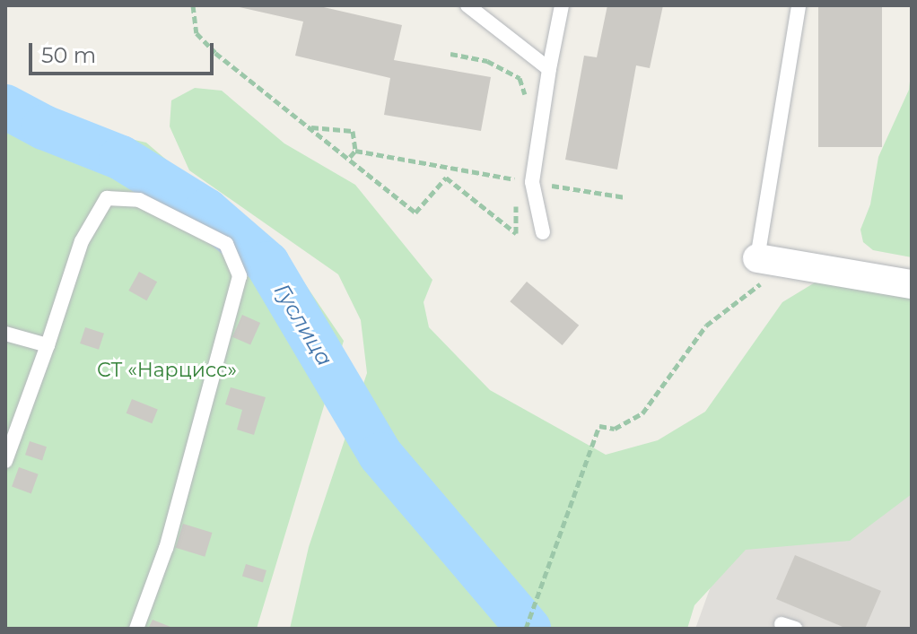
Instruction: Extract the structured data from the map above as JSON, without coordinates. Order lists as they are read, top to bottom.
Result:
{
  "water": ["Гуслица"],
  "parks": ["СТ «Нарцисс»"],
  "scale_bar": "50 m"
}
